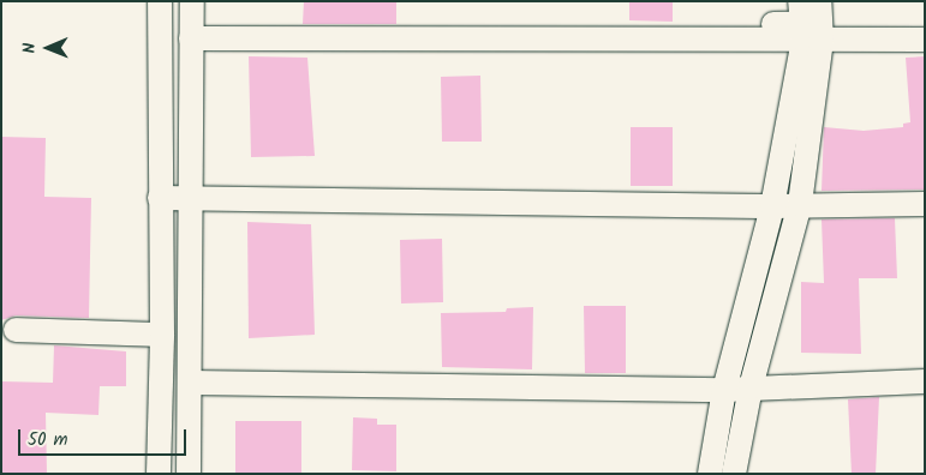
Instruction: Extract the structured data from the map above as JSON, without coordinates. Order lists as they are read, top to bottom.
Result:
{
  "scale_bar": "50 m",
  "north": "left"
}
